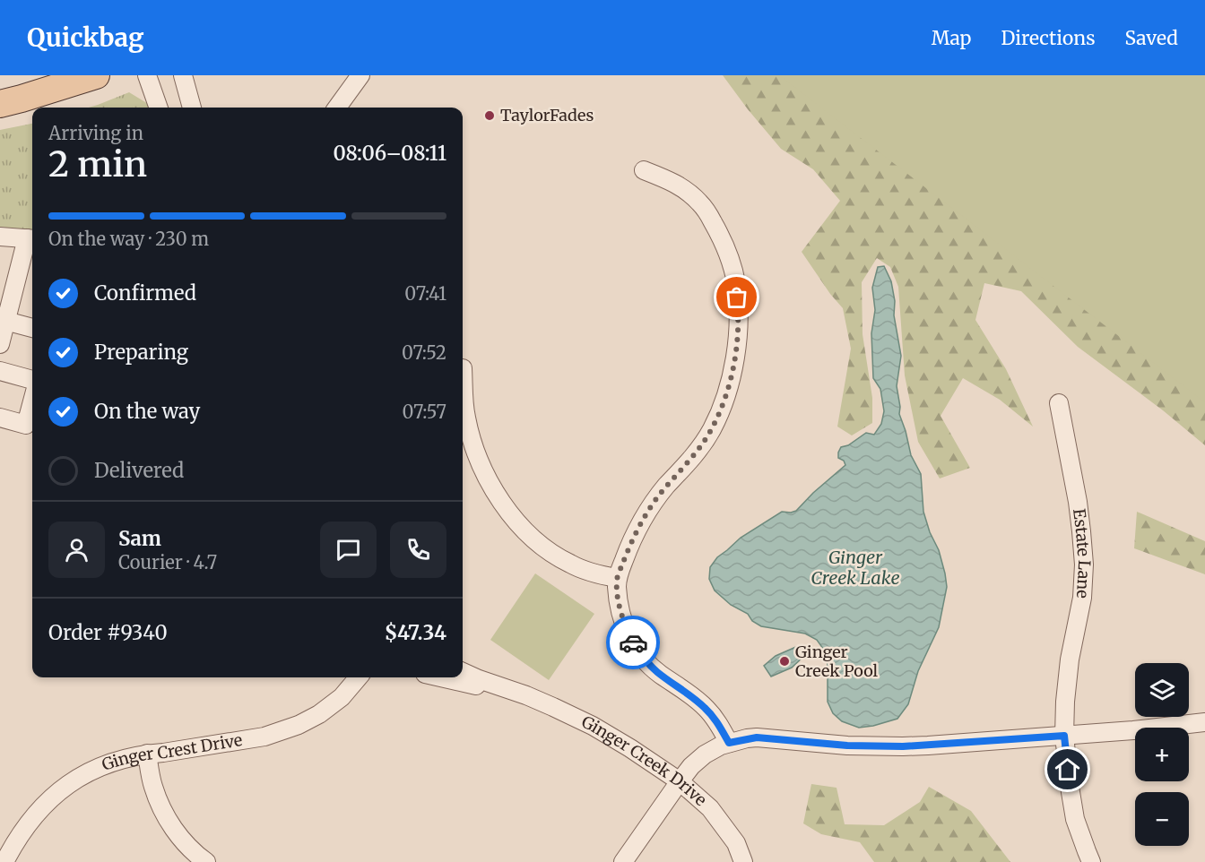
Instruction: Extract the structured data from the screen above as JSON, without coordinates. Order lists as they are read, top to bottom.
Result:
{
  "streets": {
    "street": ["Estate Lane", "Ginger Crest Drive", "Ginger Creek Drive"]
  },
  "water": ["Ginger Creek Lake"],
  "places": ["TaylorFades", "Ginger Creek Pool"],
  "page": {
    "header": "Quickbag",
    "nav": ["Map", "Directions", "Saved"],
    "heading": ["2 min", "Arriving in", "08:06–08:11"],
    "panel": [
      "Sam",
      "Courier · 4.7",
      "Order #9340",
      "$47.34"
    ],
    "bar": "On the way · 230 m",
    "list": [
      ["Confirmed", "07:41"],
      ["Preparing", "07:52"],
      ["On the way", "07:57"],
      "Delivered"
    ],
    "map_buttons": ["+", "−"]
  }
}
